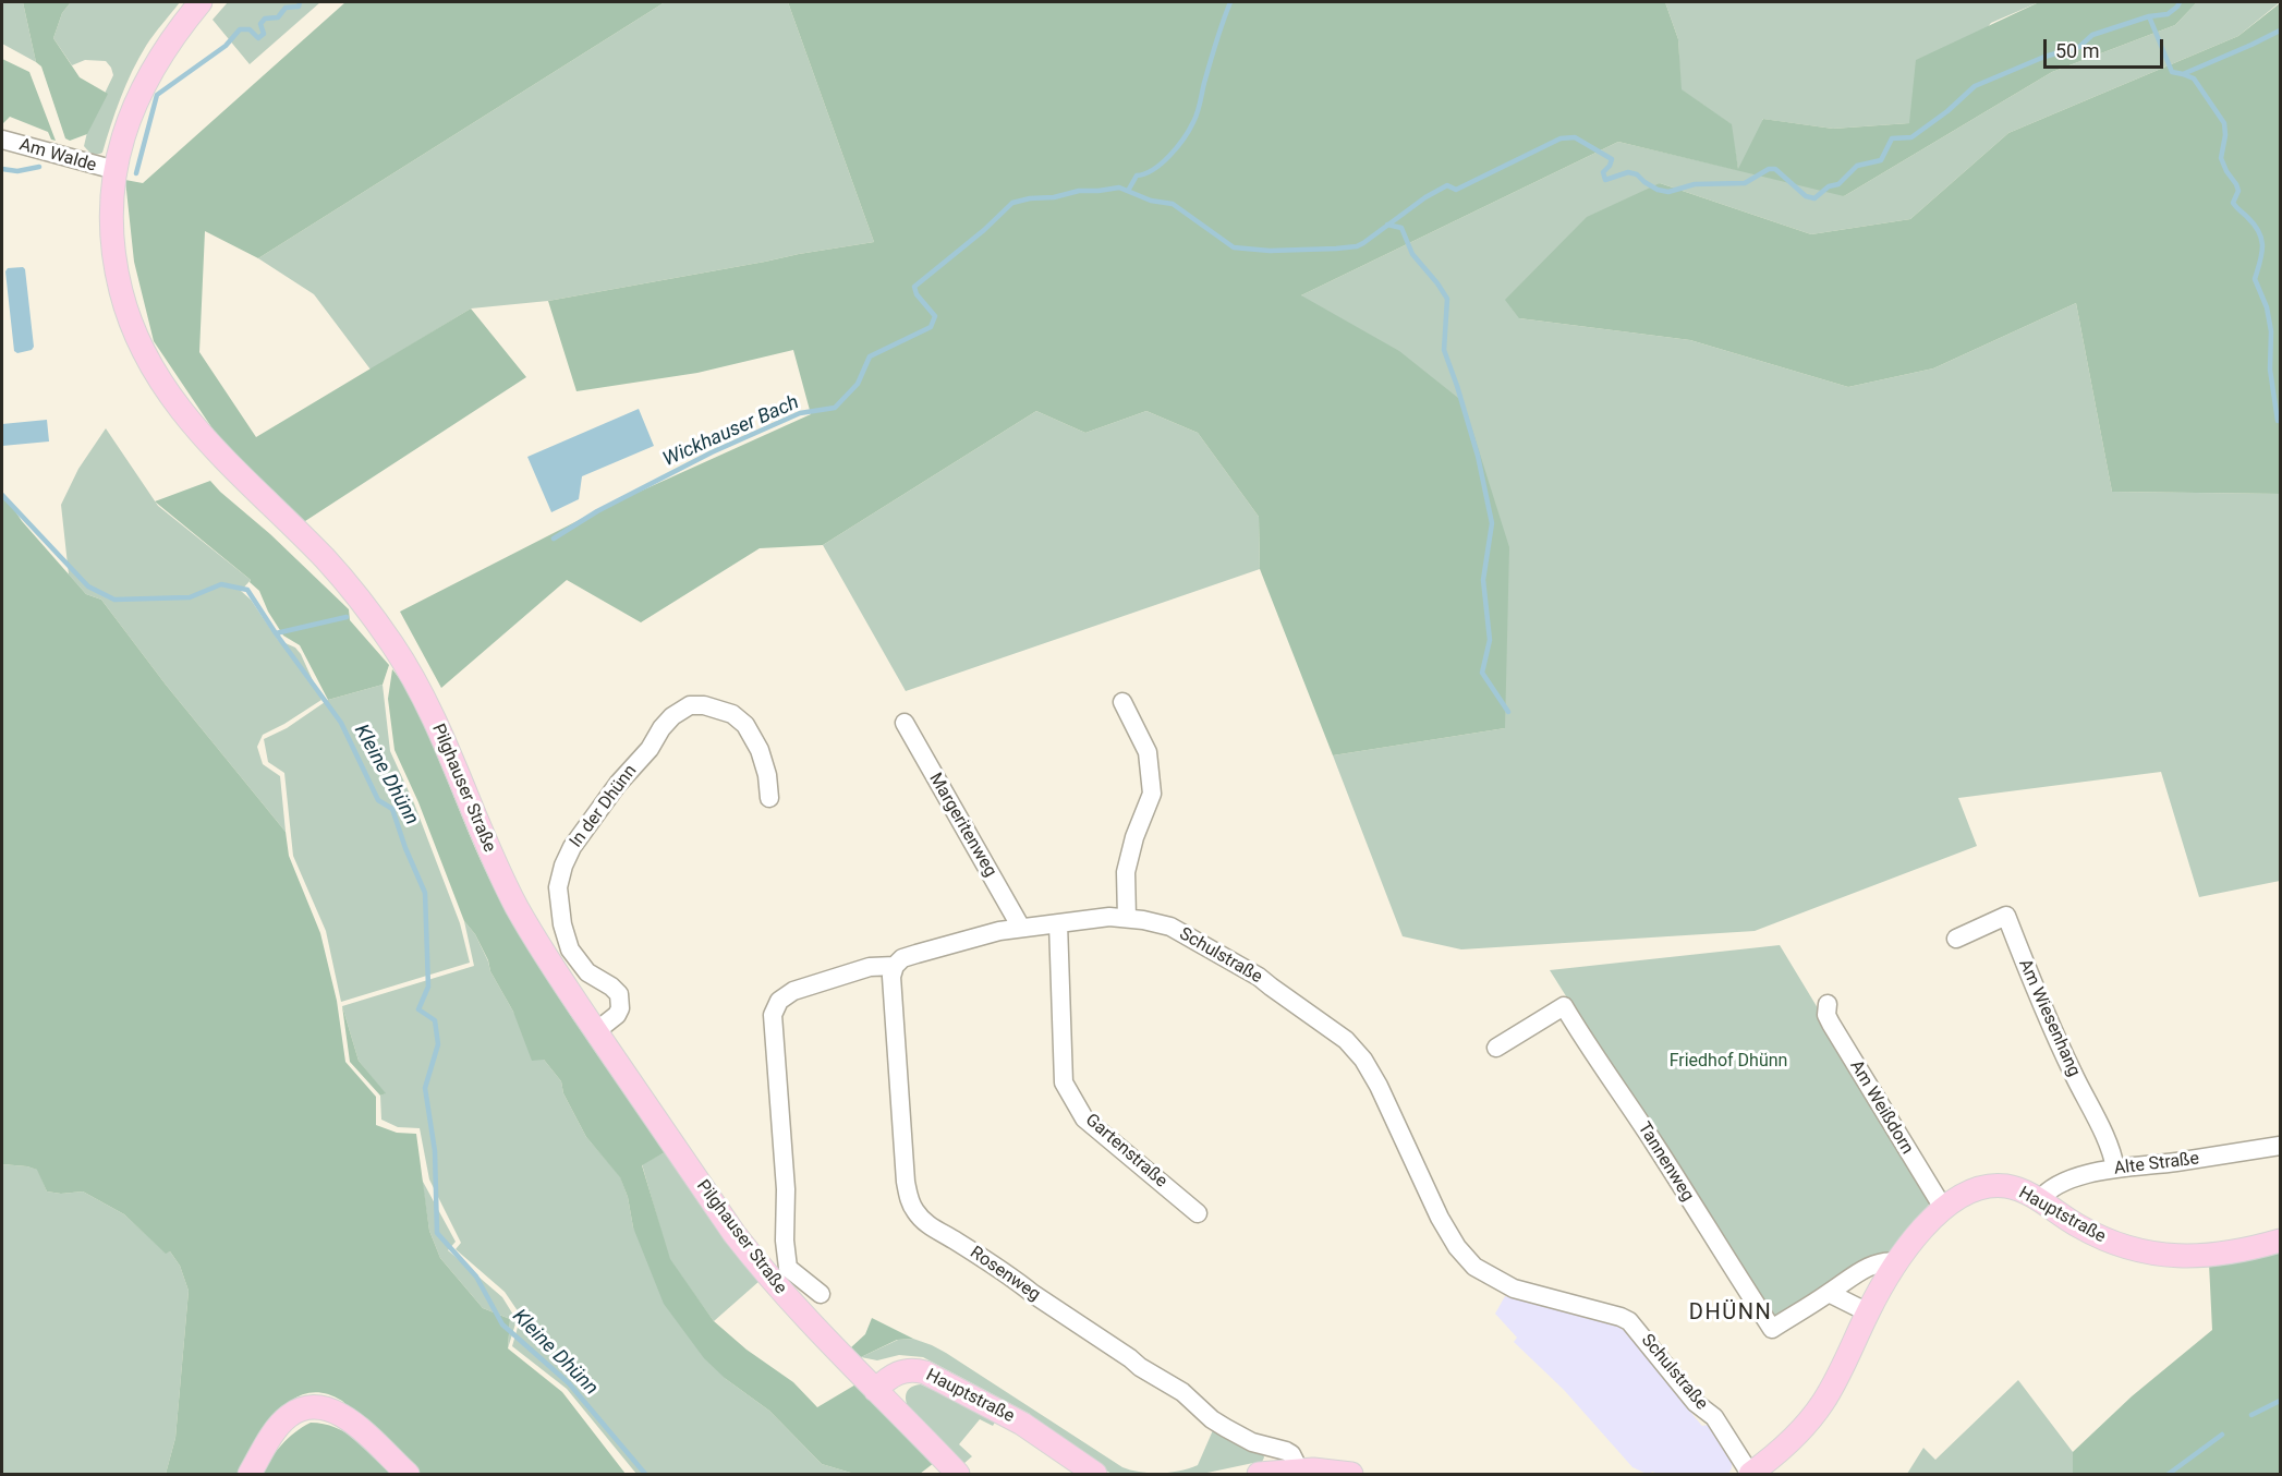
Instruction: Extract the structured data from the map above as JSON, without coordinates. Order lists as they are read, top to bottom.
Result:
{
  "streets": {
    "main road": ["Pilghauser Straße", "Hauptstraße"],
    "street": [
      "Am Walde",
      "In der Dhünn",
      "Margeritenweg",
      "Schulstraße",
      "Am Wiesenhang",
      "Am Weißdorn",
      "Gartenstraße",
      "Tannenweg",
      "Alte Straße",
      "Rosenweg"
    ]
  },
  "crossings": [
    ["Am Walde", "Pilghauser Straße"],
    ["Pilghauser Straße", "In der Dhünn"],
    ["Pilghauser Straße", "Hauptstraße"],
    ["Margeritenweg", "Schulstraße"],
    ["Schulstraße", "Gartenstraße"],
    ["Schulstraße", "Hauptstraße"],
    ["Schulstraße", "Rosenweg"],
    ["Am Wiesenhang", "Alte Straße"],
    ["Am Weißdorn", "Hauptstraße"],
    ["Tannenweg", "Hauptstraße"],
    ["Alte Straße", "Hauptstraße"]
  ],
  "districts": ["DHÜNN"],
  "water": ["Wickhauser Bach", "Kleine Dhünn"],
  "parks": ["Friedhof Dhünn"],
  "scale_bar": "50 m"
}
